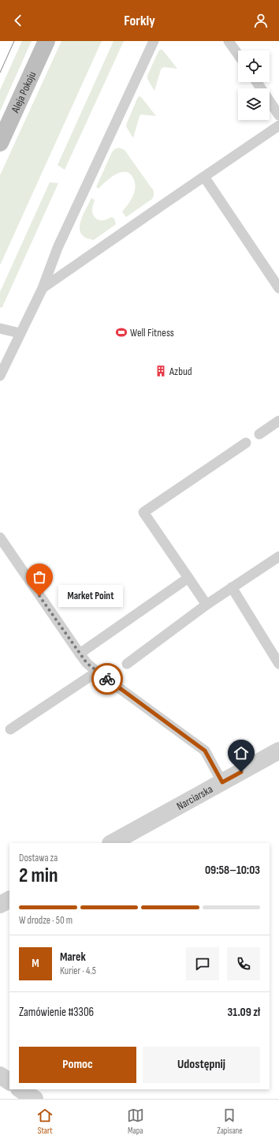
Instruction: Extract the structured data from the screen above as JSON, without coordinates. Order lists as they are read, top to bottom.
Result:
{
  "streets": {
    "main road": ["Aleja Pokoju"],
    "street": ["Narciarska"]
  },
  "places": {
    "sports": ["Well Fitness"],
    "building": ["Azbud"],
    "other": ["Market Point"]
  },
  "page": {
    "header": "Forkly",
    "bubble": "Market Point",
    "heading": ["2 min", "Dostawa za", "09:58–10:03"],
    "panel": [
      "Marek",
      "Kurier · 4.5",
      "Zamówienie #3306",
      "31.09 zł"
    ],
    "bar": "W drodze · 50 m",
    "round": "M",
    "buttons": ["Pomoc", "Udostępnij"],
    "tabs": ["Start", "Mapa", "Zapisane"]
  }
}
